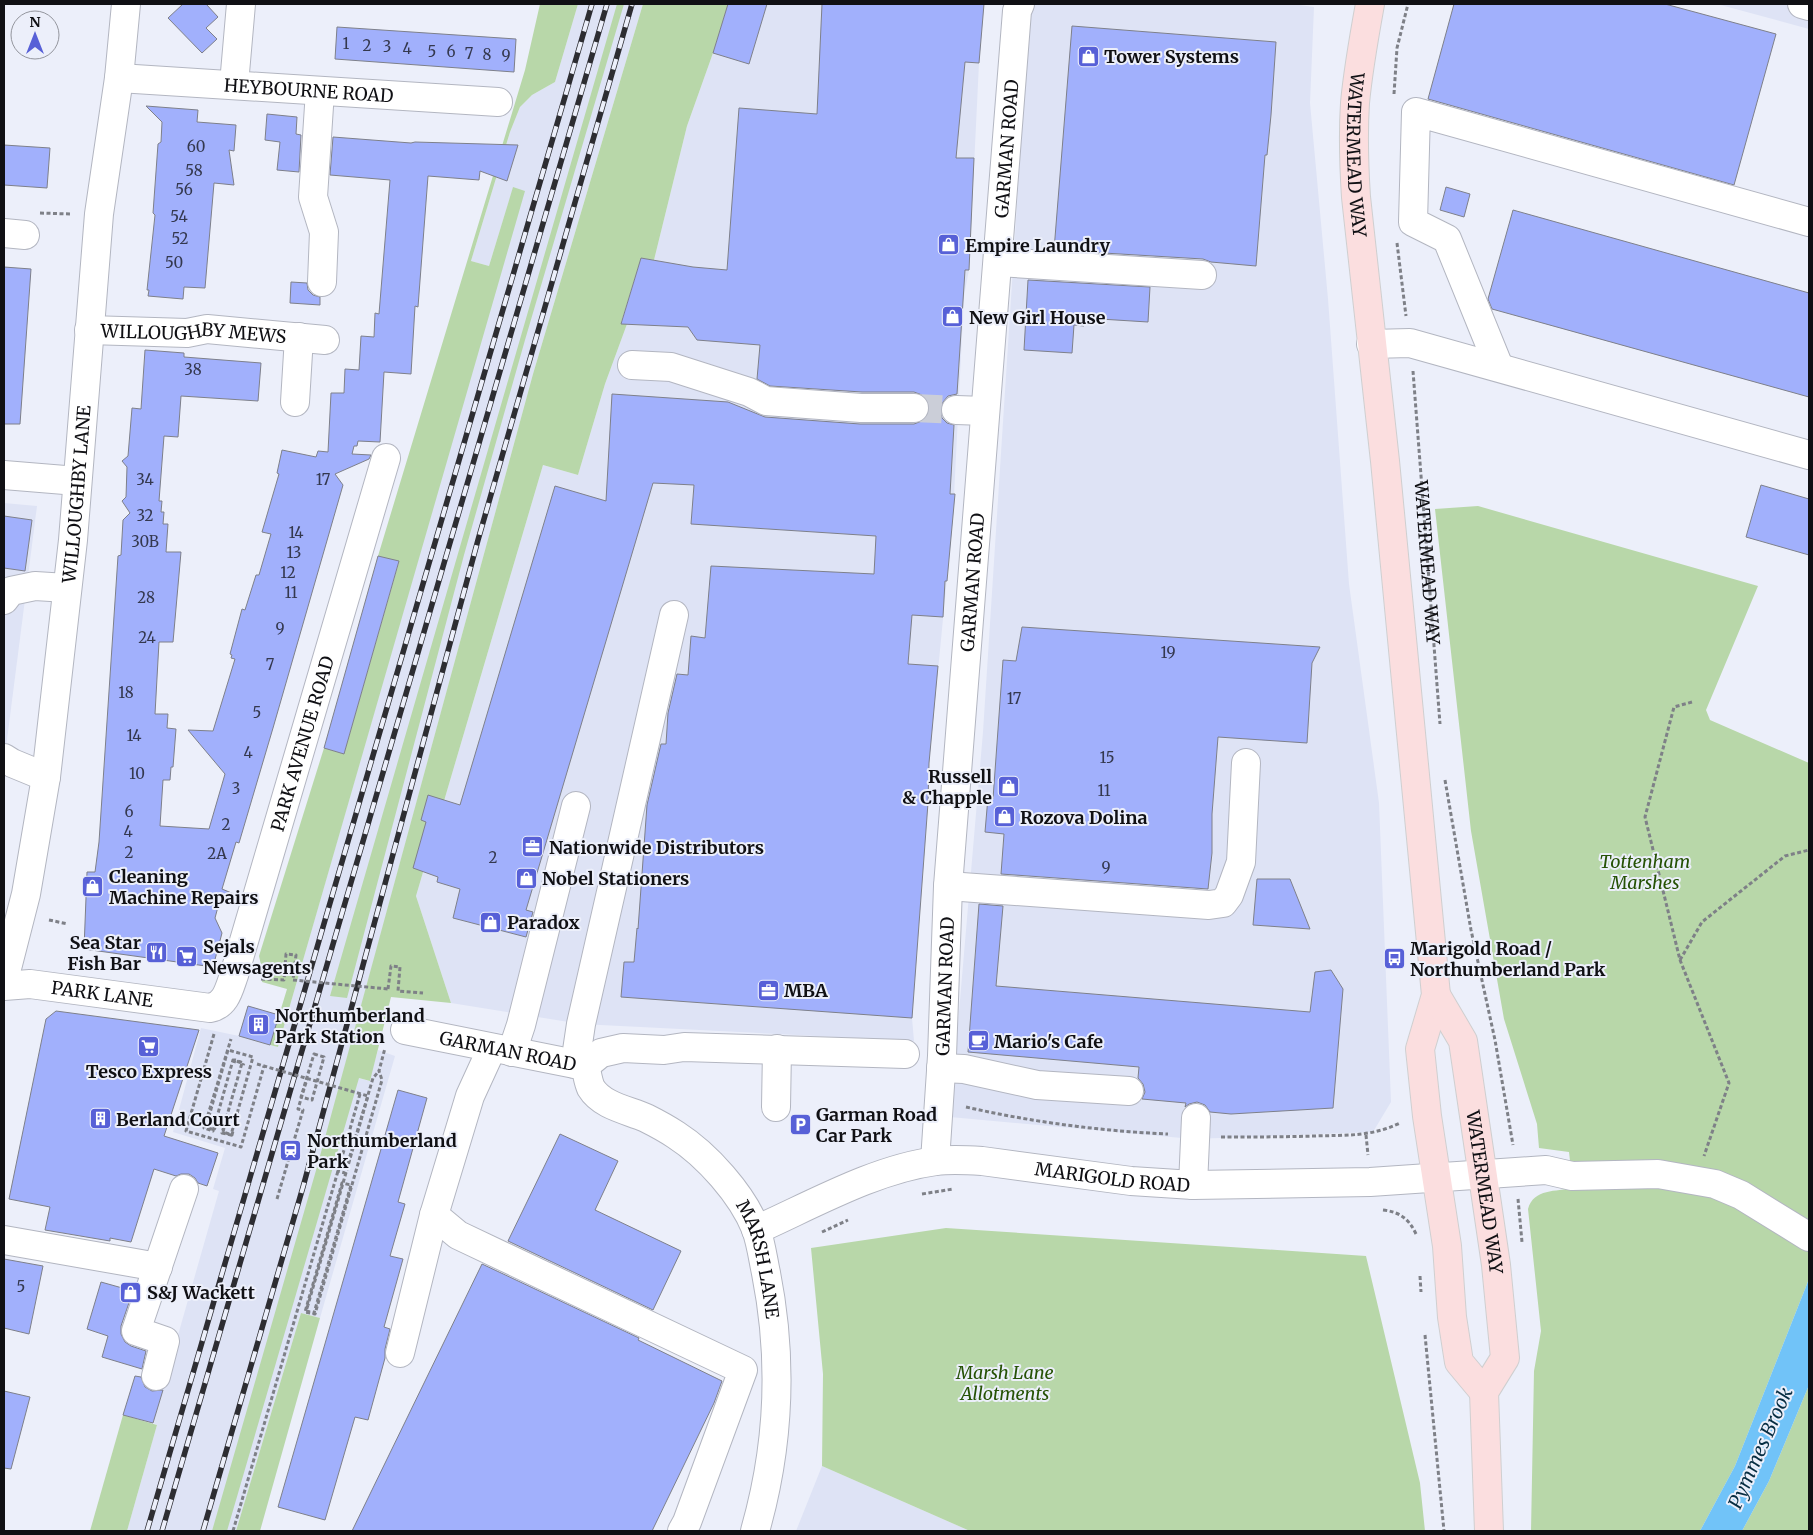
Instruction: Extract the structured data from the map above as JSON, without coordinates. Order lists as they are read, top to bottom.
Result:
{
  "streets": {
    "main road": ["WATERMEAD WAY"],
    "street": [
      "HEYBOURNE ROAD",
      "GARMAN ROAD",
      "WILLOUGHBY MEWS",
      "WILLOUGHBY LANE",
      "PARK AVENUE ROAD",
      "PARK LANE",
      "MARIGOLD ROAD",
      "MARSH LANE"
    ]
  },
  "crossings": [
    ["HEYBOURNE ROAD", "WILLOUGHBY LANE"],
    ["GARMAN ROAD", "MARIGOLD ROAD"],
    ["GARMAN ROAD", "MARSH LANE"],
    ["WATERMEAD WAY", "MARIGOLD ROAD"],
    ["WILLOUGHBY MEWS", "WILLOUGHBY LANE"],
    ["PARK AVENUE ROAD", "PARK LANE"],
    ["MARIGOLD ROAD", "MARSH LANE"]
  ],
  "water": ["Pymmes Brook"],
  "parks": ["Tottenham Marshes", "Marsh Lane Allotments"],
  "places": {
    "shop": [
      "Tower Systems",
      "Empire Laundry",
      "New Girl House",
      "Russell & Chapple",
      "Rozova Dolina",
      "Nobel Stationers",
      "Cleaning Machine Repairs",
      "Paradox",
      "S&J Wackett"
    ],
    "office": ["Nationwide Distributors", "MBA"],
    "restaurant": ["Sea Star Fish Bar"],
    "supermarket": ["Sejals Newsagents", "Tesco Express"],
    "bus stop": ["Marigold Road / Northumberland Park"],
    "building": ["Northumberland Park Station", "Berland Court"],
    "cafe": ["Mario's Cafe"],
    "parking": ["Garman Road Car Park"],
    "station": ["Northumberland Park"]
  },
  "house_numbers": [
    "1",
    "2",
    "3",
    "4",
    "5",
    "6",
    "7",
    "8",
    "9",
    "60",
    "58",
    "56",
    "54",
    "52",
    "50",
    "38",
    "34",
    "17",
    "32",
    "14",
    "30B",
    "13",
    "12",
    "11",
    "28",
    "9",
    "24",
    "19",
    "7",
    "18",
    "17",
    "5",
    "14",
    "4",
    "15",
    "10",
    "3",
    "11",
    "6",
    "2",
    "4",
    "2",
    "2A",
    "2",
    "9",
    "5"
  ],
  "north": "top"
}
